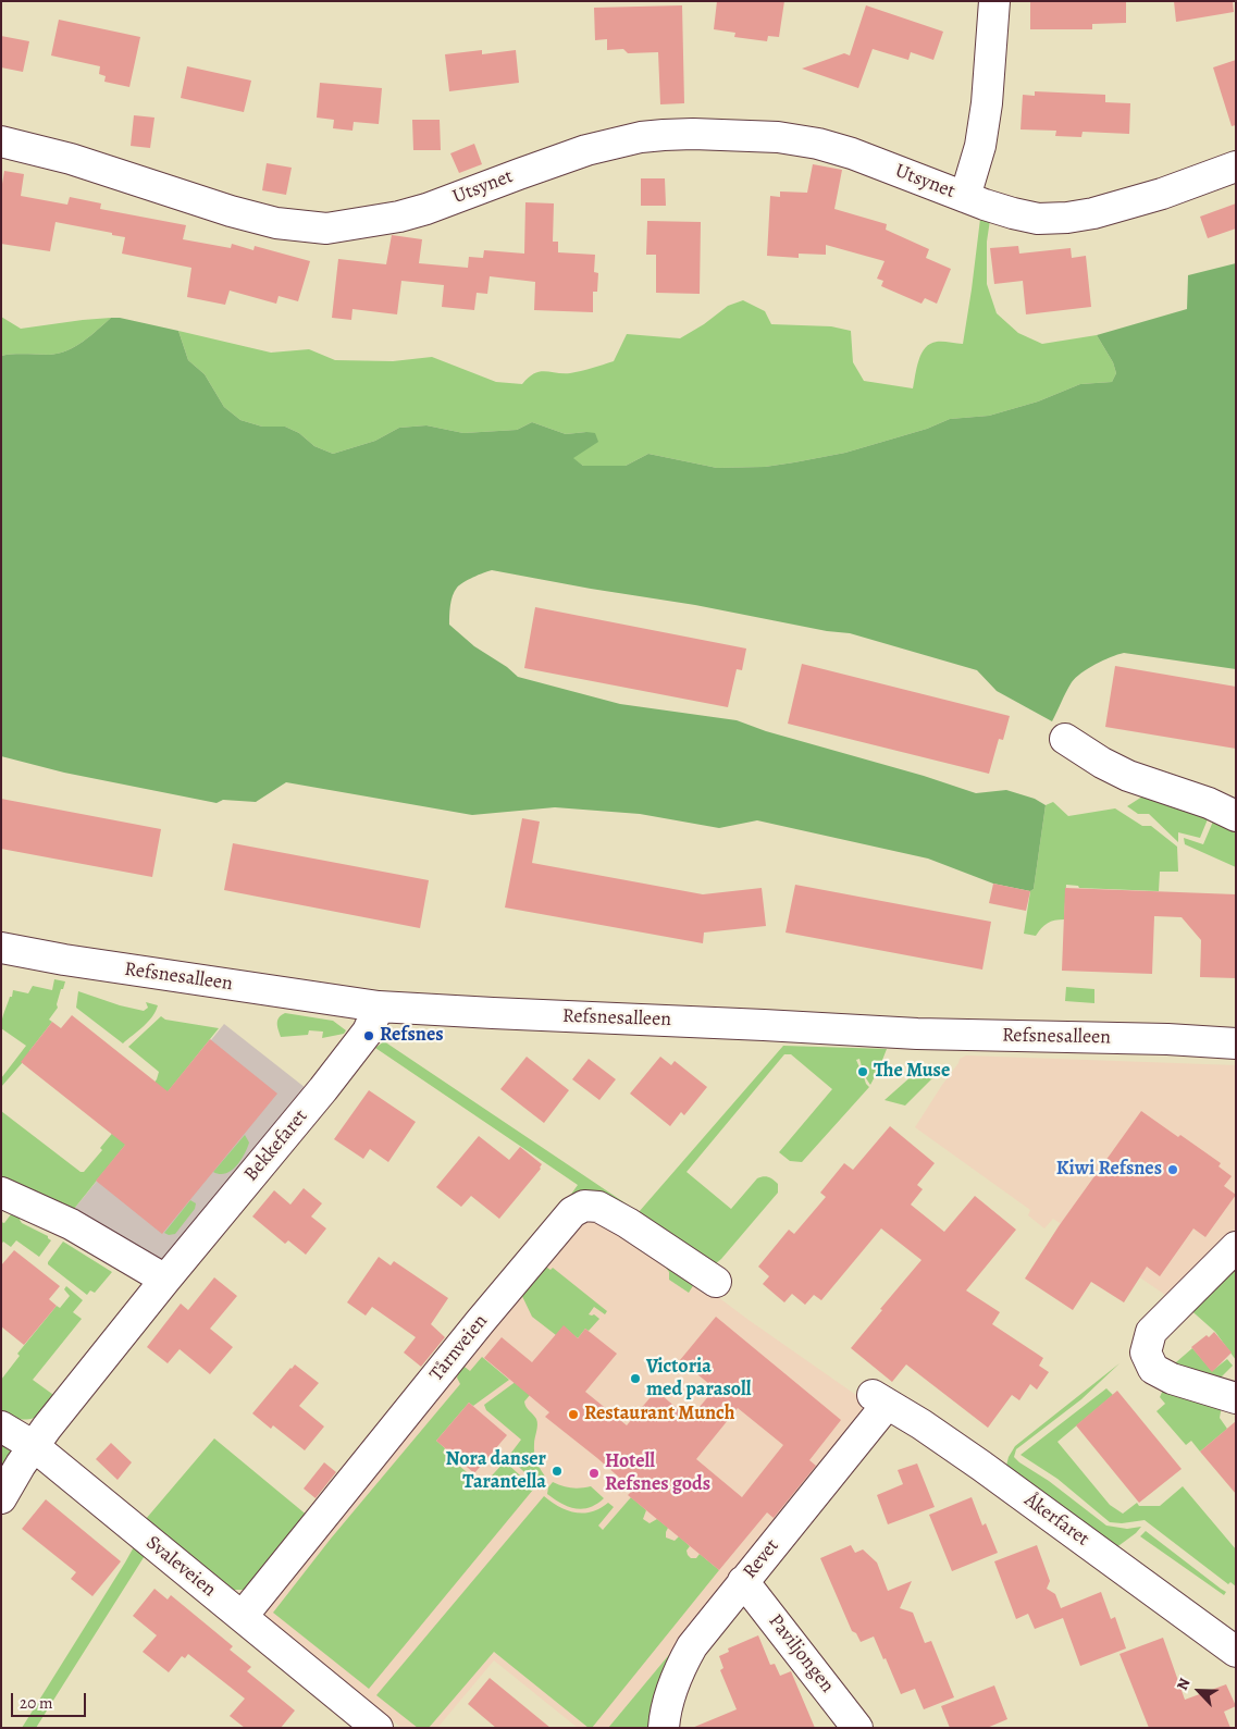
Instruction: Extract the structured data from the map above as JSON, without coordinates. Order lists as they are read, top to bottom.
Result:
{
  "streets": {
    "street": [
      "Utsynet",
      "Refsnesalleen",
      "Bekkefaret",
      "Tårnveien",
      "Åkerfaret",
      "Revet",
      "Svaleveien",
      "Paviljongen"
    ]
  },
  "crossings": [
    ["Refsnesalleen", "Bekkefaret"],
    ["Bekkefaret", "Svaleveien"],
    ["Tårnveien", "Svaleveien"],
    ["Åkerfaret", "Revet"],
    ["Revet", "Paviljongen"]
  ],
  "places": [
    "Refsnes",
    "The Muse",
    "Kiwi Refsnes",
    "Victoria med parasoll",
    "Restaurant Munch",
    "Nora danser Tarantella",
    "Hotell Refsnes gods"
  ],
  "scale_bar": "20 m",
  "north": "top left"
}
